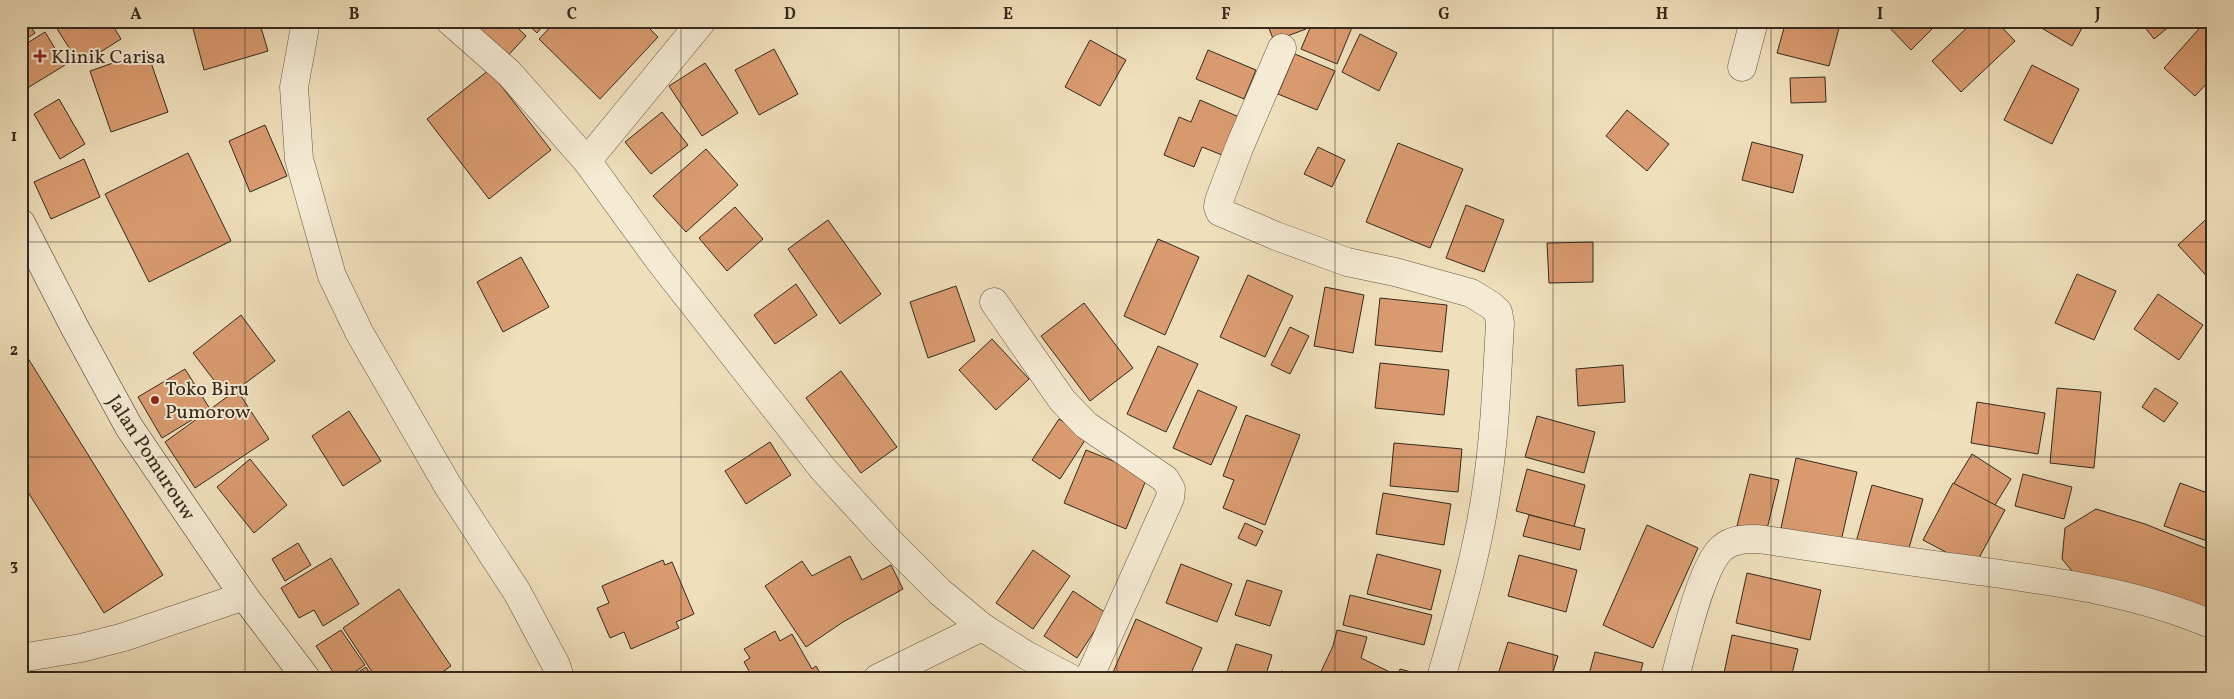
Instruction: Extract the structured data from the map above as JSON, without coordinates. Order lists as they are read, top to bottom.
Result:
{
  "streets": {
    "street": ["Jalan Pomurouw"]
  },
  "places": {
    "health": ["Klinik Carisa"],
    "other": ["Toko Biru Pumorow"]
  },
  "grid": {
    "columns": [
      "A",
      "B",
      "C",
      "D",
      "E",
      "F",
      "G",
      "H",
      "I",
      "J"
    ],
    "rows": ["1", "2", "3"]
  }
}
